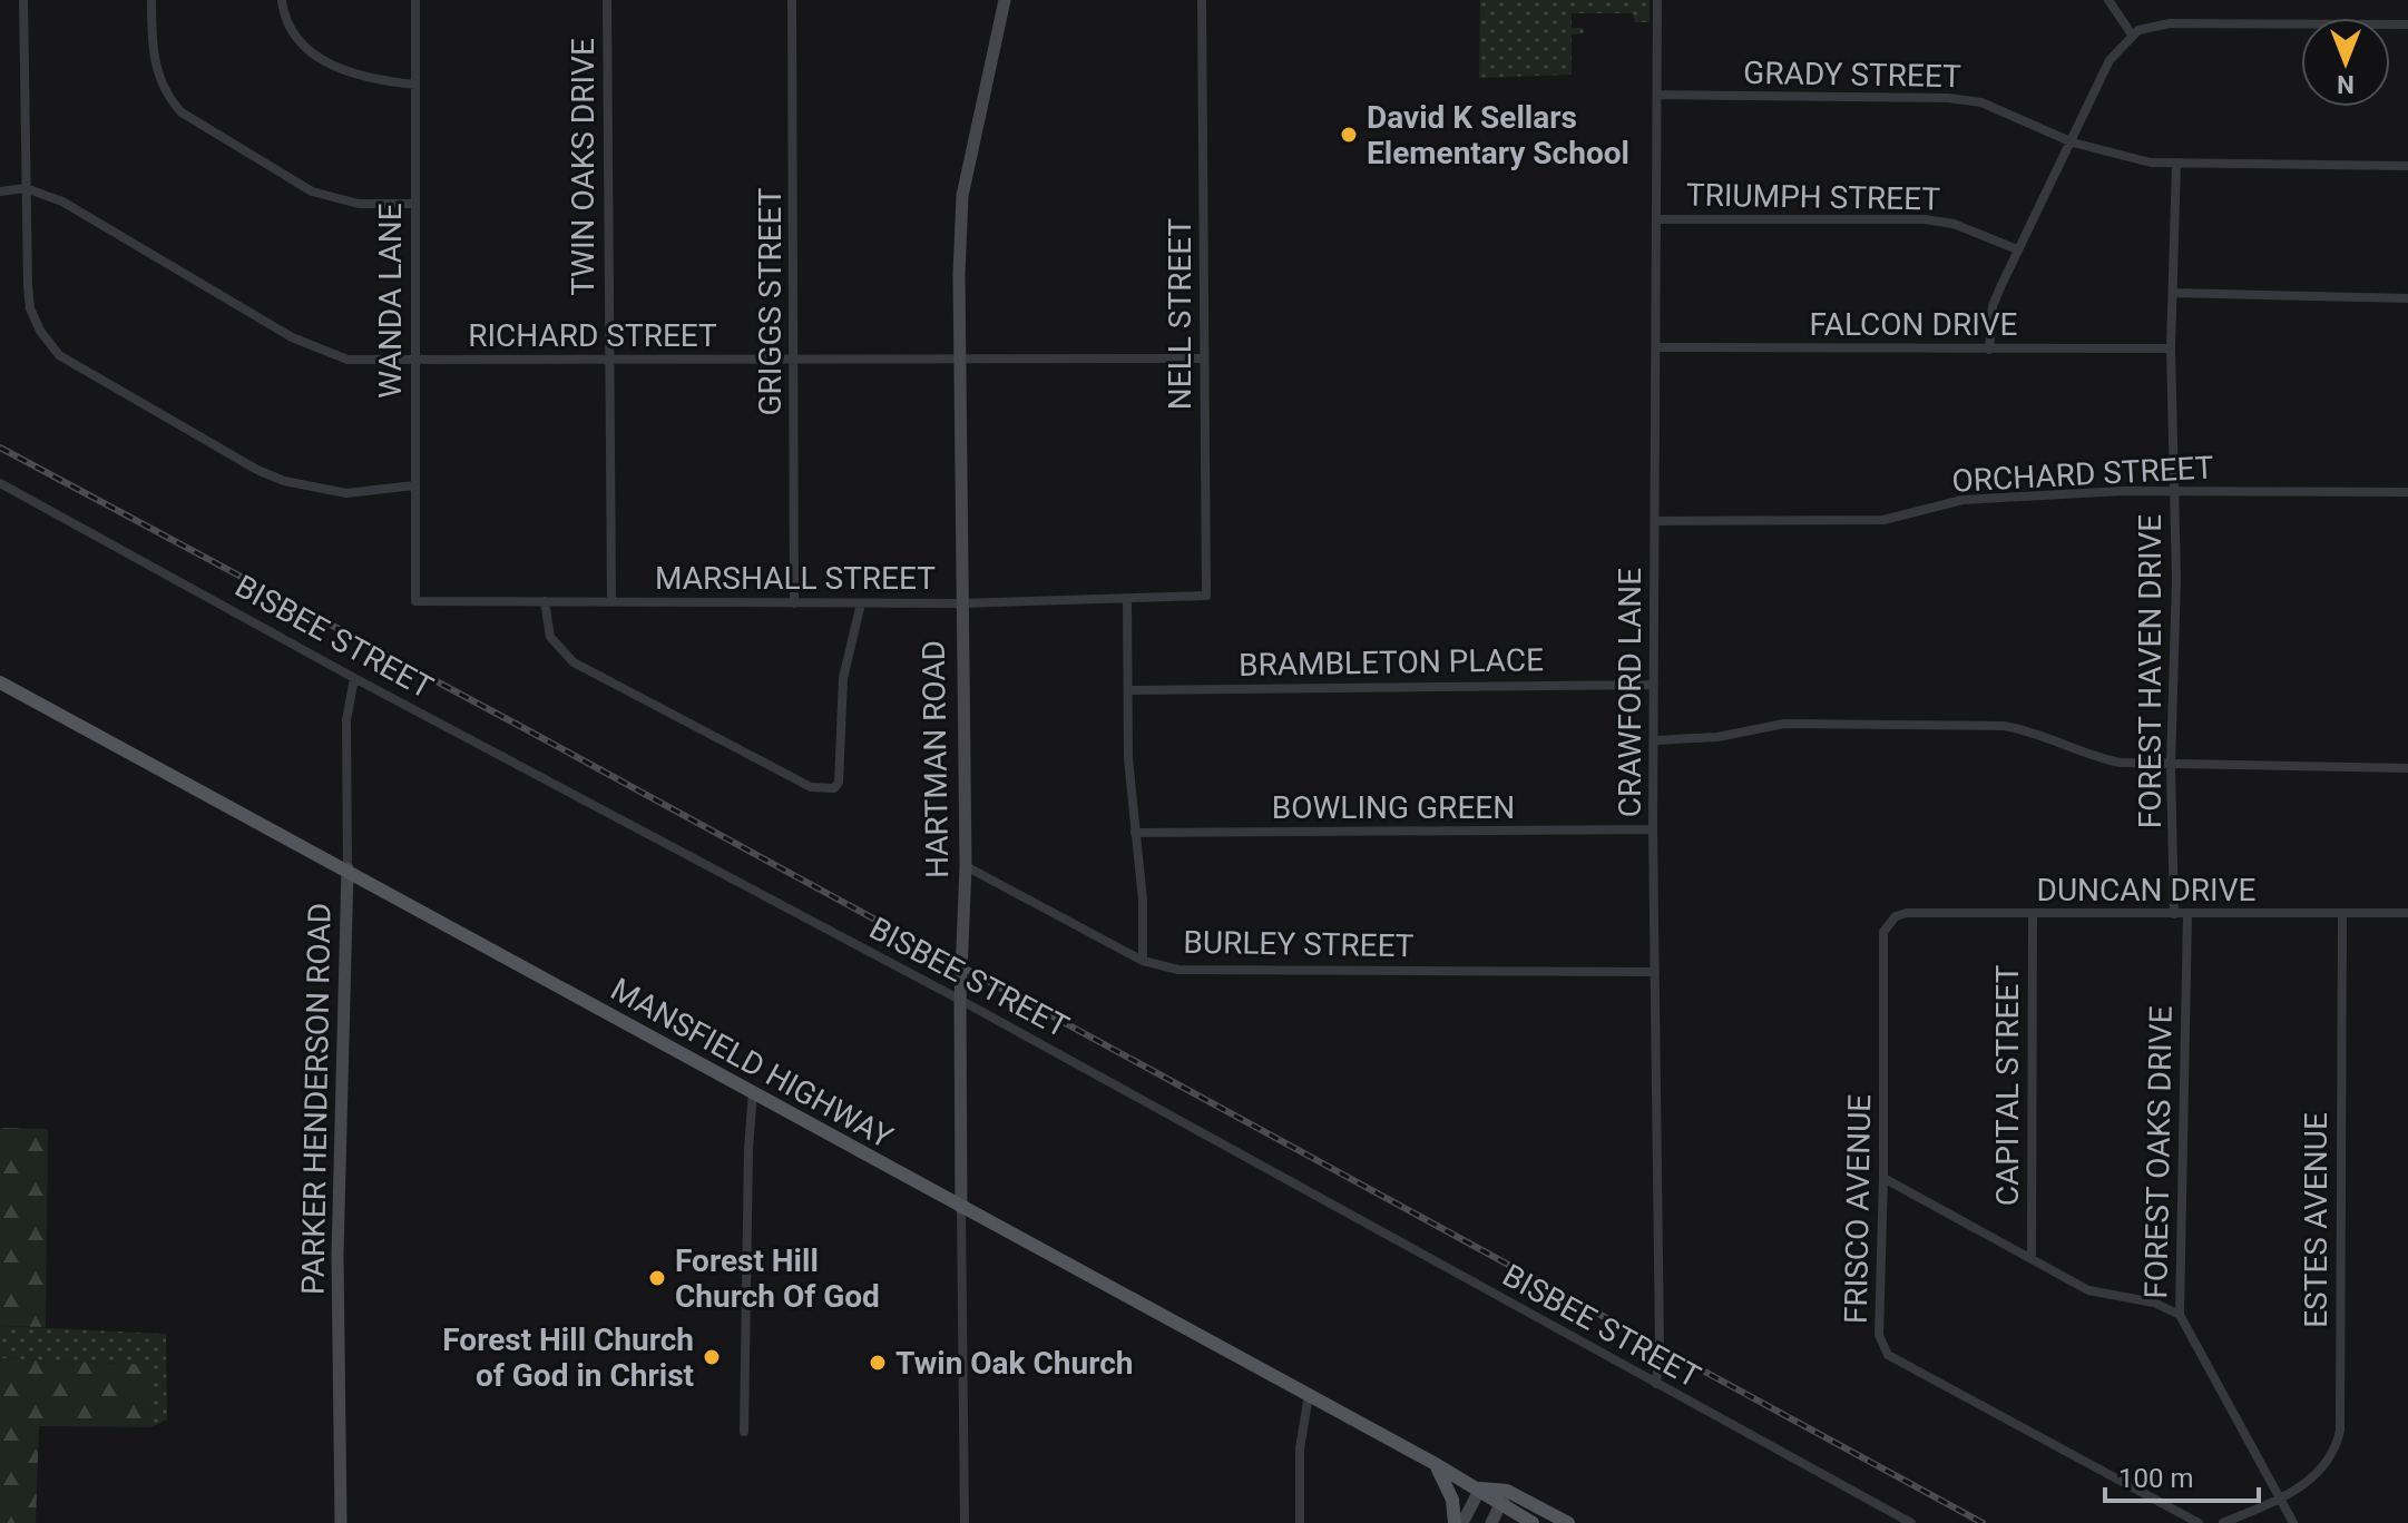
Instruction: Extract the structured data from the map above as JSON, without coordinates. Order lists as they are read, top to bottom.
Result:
{
  "streets": {
    "main road": ["MANSFIELD HIGHWAY"],
    "street": [
      "GRADY STREET",
      "TWIN OAKS DRIVE",
      "TRIUMPH STREET",
      "WANDA LANE",
      "GRIGGS STREET",
      "NELL STREET",
      "FALCON DRIVE",
      "RICHARD STREET",
      "ORCHARD STREET",
      "MARSHALL STREET",
      "BISBEE STREET",
      "BRAMBLETON PLACE",
      "FOREST HAVEN DRIVE",
      "CRAWFORD LANE",
      "HARTMAN ROAD",
      "BOWLING GREEN",
      "DUNCAN DRIVE",
      "BURLEY STREET",
      "CAPITAL STREET",
      "PARKER HENDERSON ROAD",
      "FOREST OAKS DRIVE",
      "FRISCO AVENUE",
      "ESTES AVENUE"
    ]
  },
  "crossings": [
    ["GRADY STREET", "FOREST HAVEN DRIVE"],
    ["GRADY STREET", "CRAWFORD LANE"],
    ["TWIN OAKS DRIVE", "RICHARD STREET"],
    ["TWIN OAKS DRIVE", "MARSHALL STREET"],
    ["TRIUMPH STREET", "CRAWFORD LANE"],
    ["WANDA LANE", "RICHARD STREET"],
    ["WANDA LANE", "MARSHALL STREET"],
    ["GRIGGS STREET", "RICHARD STREET"],
    ["GRIGGS STREET", "MARSHALL STREET"],
    ["NELL STREET", "RICHARD STREET"],
    ["NELL STREET", "MARSHALL STREET"],
    ["FALCON DRIVE", "FOREST HAVEN DRIVE"],
    ["FALCON DRIVE", "CRAWFORD LANE"],
    ["RICHARD STREET", "HARTMAN ROAD"],
    ["ORCHARD STREET", "FOREST HAVEN DRIVE"],
    ["ORCHARD STREET", "CRAWFORD LANE"],
    ["MARSHALL STREET", "HARTMAN ROAD"],
    ["BISBEE STREET", "CRAWFORD LANE"],
    ["BISBEE STREET", "HARTMAN ROAD"],
    ["BISBEE STREET", "PARKER HENDERSON ROAD"],
    ["BRAMBLETON PLACE", "CRAWFORD LANE"],
    ["FOREST HAVEN DRIVE", "DUNCAN DRIVE"],
    ["CRAWFORD LANE", "BOWLING GREEN"],
    ["CRAWFORD LANE", "BURLEY STREET"],
    ["HARTMAN ROAD", "BURLEY STREET"],
    ["HARTMAN ROAD", "MANSFIELD HIGHWAY"],
    ["DUNCAN DRIVE", "CAPITAL STREET"],
    ["DUNCAN DRIVE", "FOREST OAKS DRIVE"],
    ["DUNCAN DRIVE", "FRISCO AVENUE"],
    ["DUNCAN DRIVE", "ESTES AVENUE"],
    ["MANSFIELD HIGHWAY", "PARKER HENDERSON ROAD"],
    ["FOREST OAKS DRIVE", "ESTES AVENUE"]
  ],
  "places": [
    "David K Sellars Elementary School",
    "Forest Hill Church Of God",
    "Forest Hill Church of God in Christ",
    "Twin Oak Church"
  ],
  "scale_bar": "100 m",
  "north": "bottom"
}
